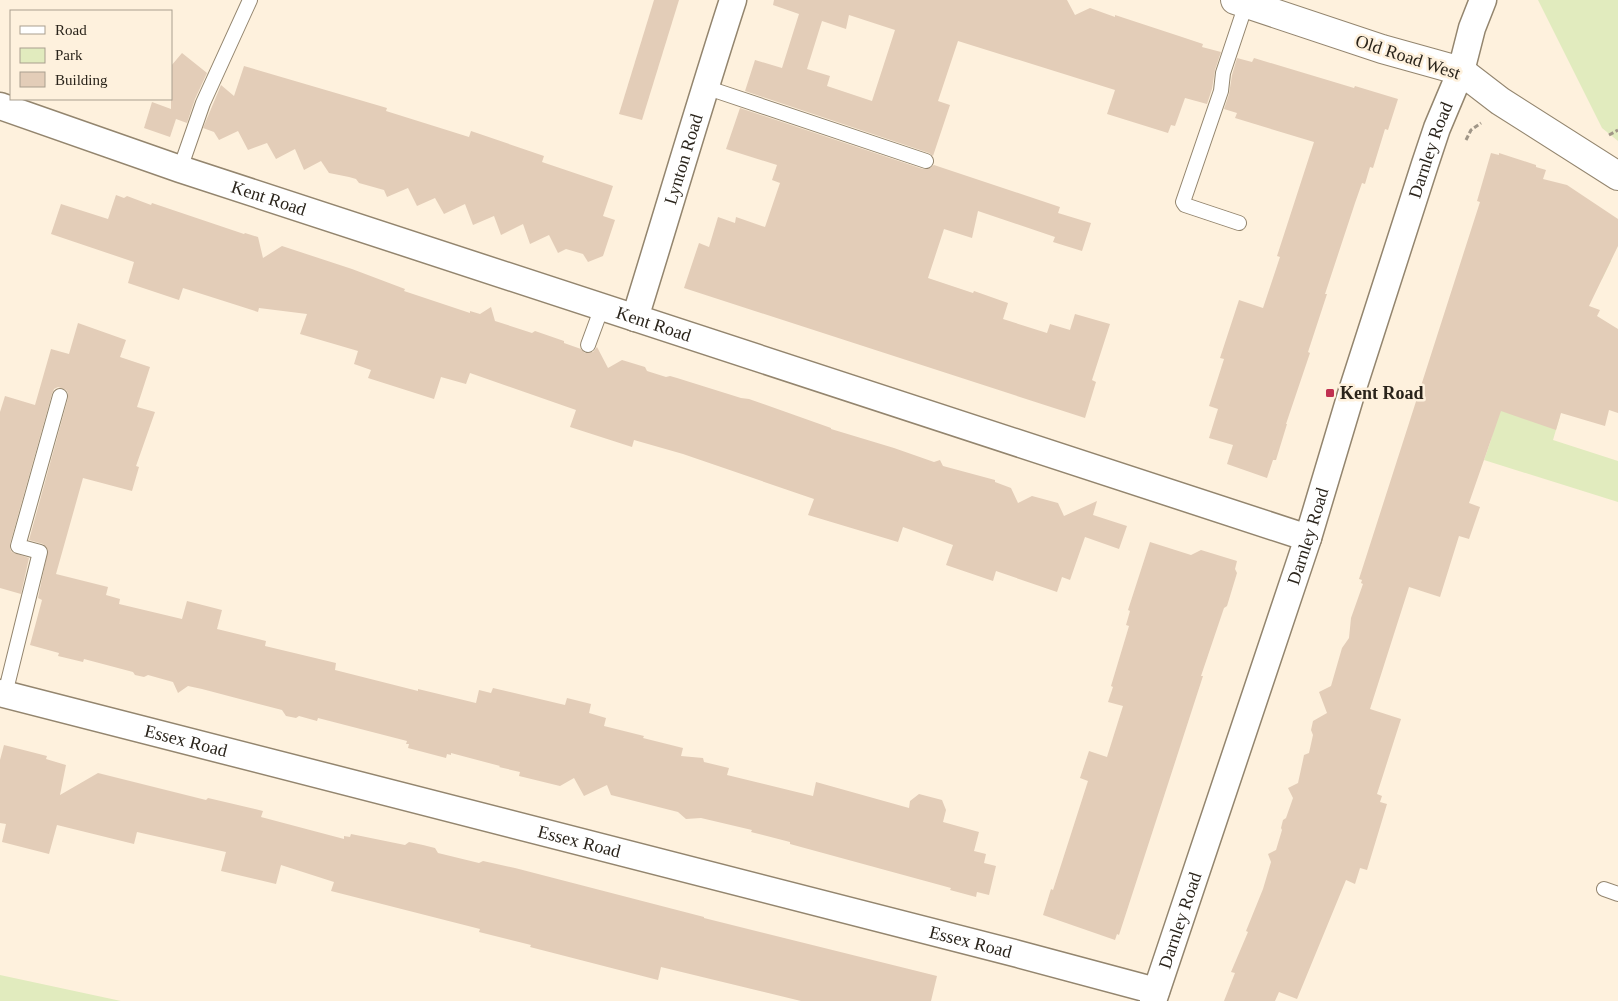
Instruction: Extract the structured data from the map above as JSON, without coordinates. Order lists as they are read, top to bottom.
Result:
{
  "streets": {
    "main road": ["Old Road West"],
    "street": [
      "Darnley Road",
      "Lynton Road",
      "Kent Road",
      "Essex Road"
    ]
  },
  "crossings": [
    ["Old Road West", "Darnley Road"],
    ["Darnley Road", "Kent Road"],
    ["Darnley Road", "Essex Road"],
    ["Lynton Road", "Kent Road"]
  ],
  "places": {
    "transit": ["Kent Road"]
  },
  "legend": ["Road", "Park", "Building"]
}
